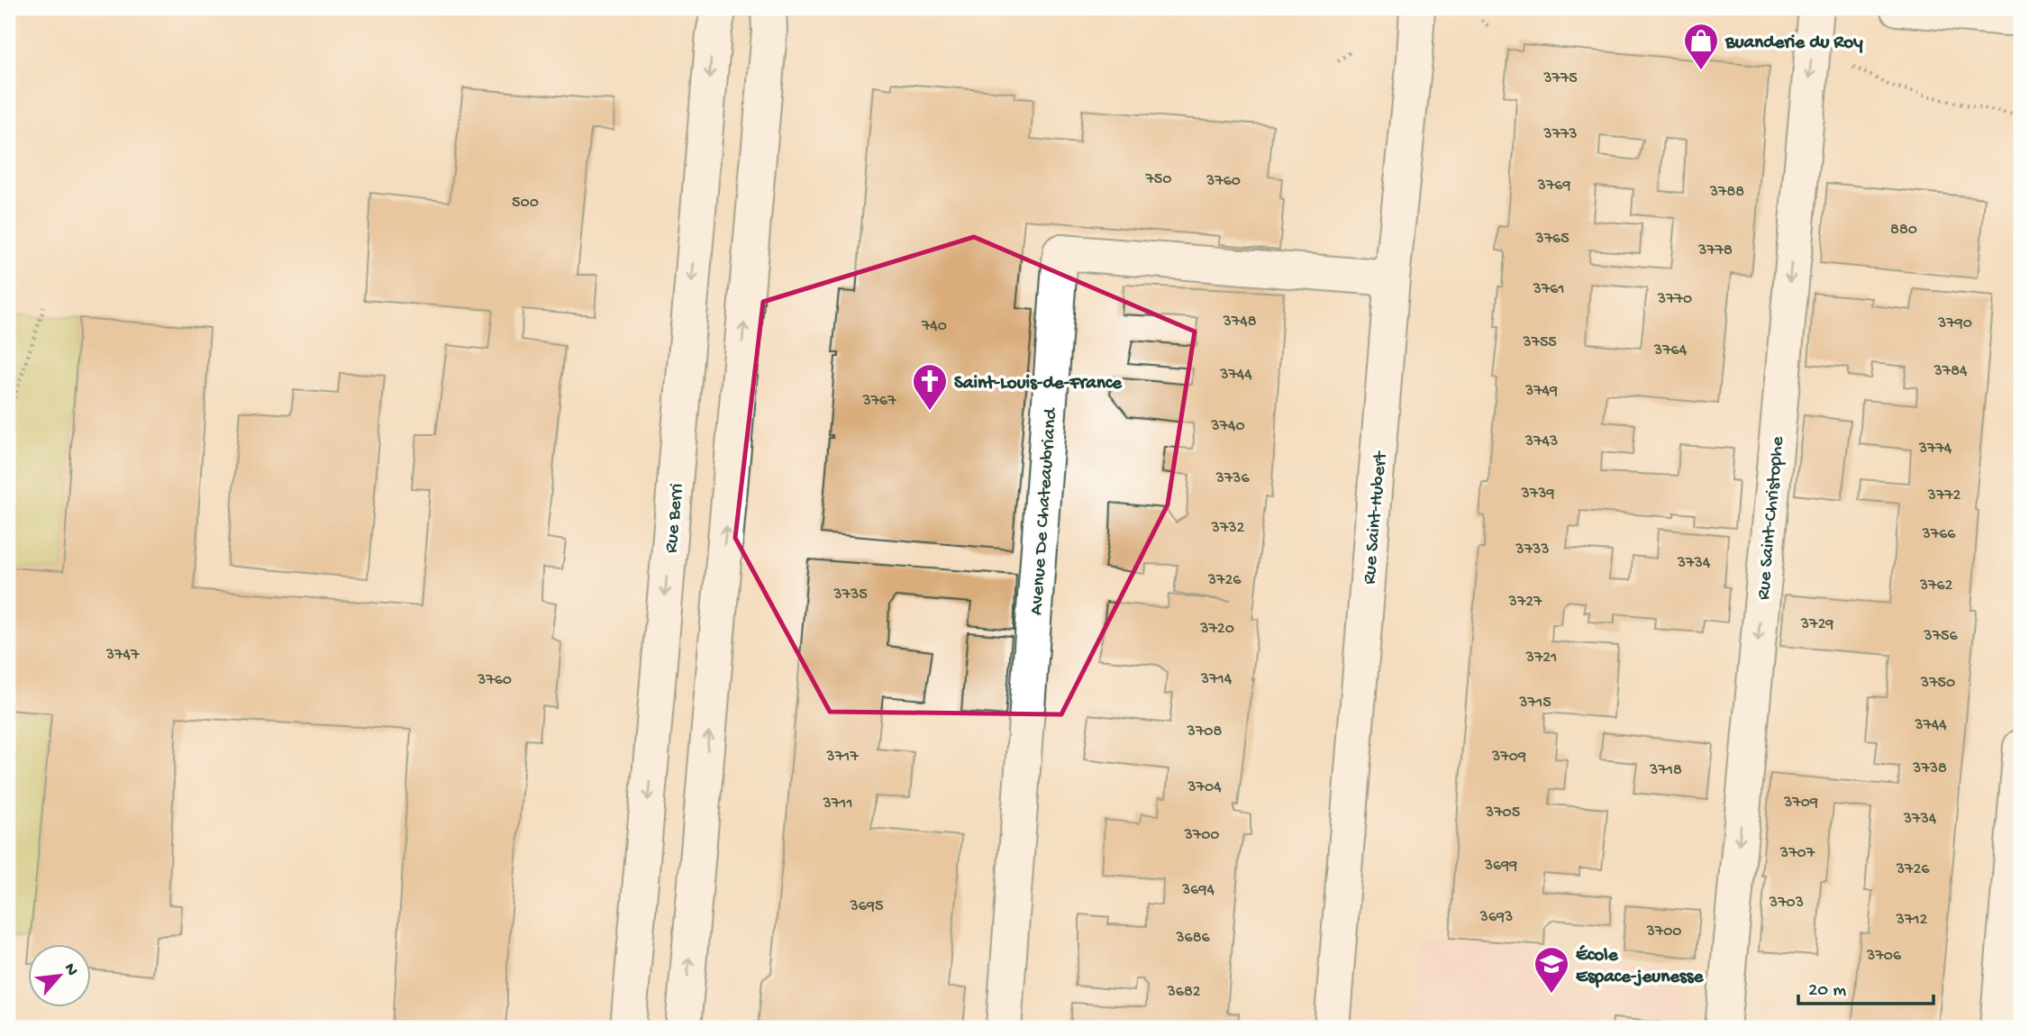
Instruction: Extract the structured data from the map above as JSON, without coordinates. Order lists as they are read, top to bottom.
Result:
{
  "streets": {
    "street": [
      "Avenue De Chateaubriand",
      "Rue Berri",
      "Rue Saint-Hubert",
      "Rue Saint-Christophe"
    ]
  },
  "crossings": [
    ["Avenue De Chateaubriand", "Rue Saint-Hubert"]
  ],
  "one_way": ["Rue Saint-Christophe"],
  "places": {
    "shop": ["Buanderie du Roy"],
    "church": ["Saint-Louis-de-France"],
    "school or university": ["École Espace-jeunesse"]
  },
  "house_numbers": [
    "3775",
    "3773",
    "750",
    "3760",
    "3769",
    "3788",
    "500",
    "880",
    "3765",
    "3778",
    "3761",
    "3770",
    "3748",
    "3790",
    "740",
    "3755",
    "3764",
    "3784",
    "3744",
    "3749",
    "3767",
    "3740",
    "3743",
    "3774",
    "3736",
    "3739",
    "3772",
    "3732",
    "3766",
    "3733",
    "3734",
    "3726",
    "3762",
    "3735",
    "3727",
    "3729",
    "3720",
    "3756",
    "3747",
    "3721",
    "3714",
    "3760",
    "3750",
    "3715",
    "3744",
    "3708",
    "3717",
    "3709",
    "3738",
    "3718",
    "3704",
    "3709",
    "3711",
    "3705",
    "3734",
    "3700",
    "3707",
    "3699",
    "3726",
    "3694",
    "3703",
    "3695",
    "3693",
    "3712",
    "3700",
    "3686",
    "3706",
    "3682"
  ],
  "scale_bar": "20 m",
  "north": "top right"
}
